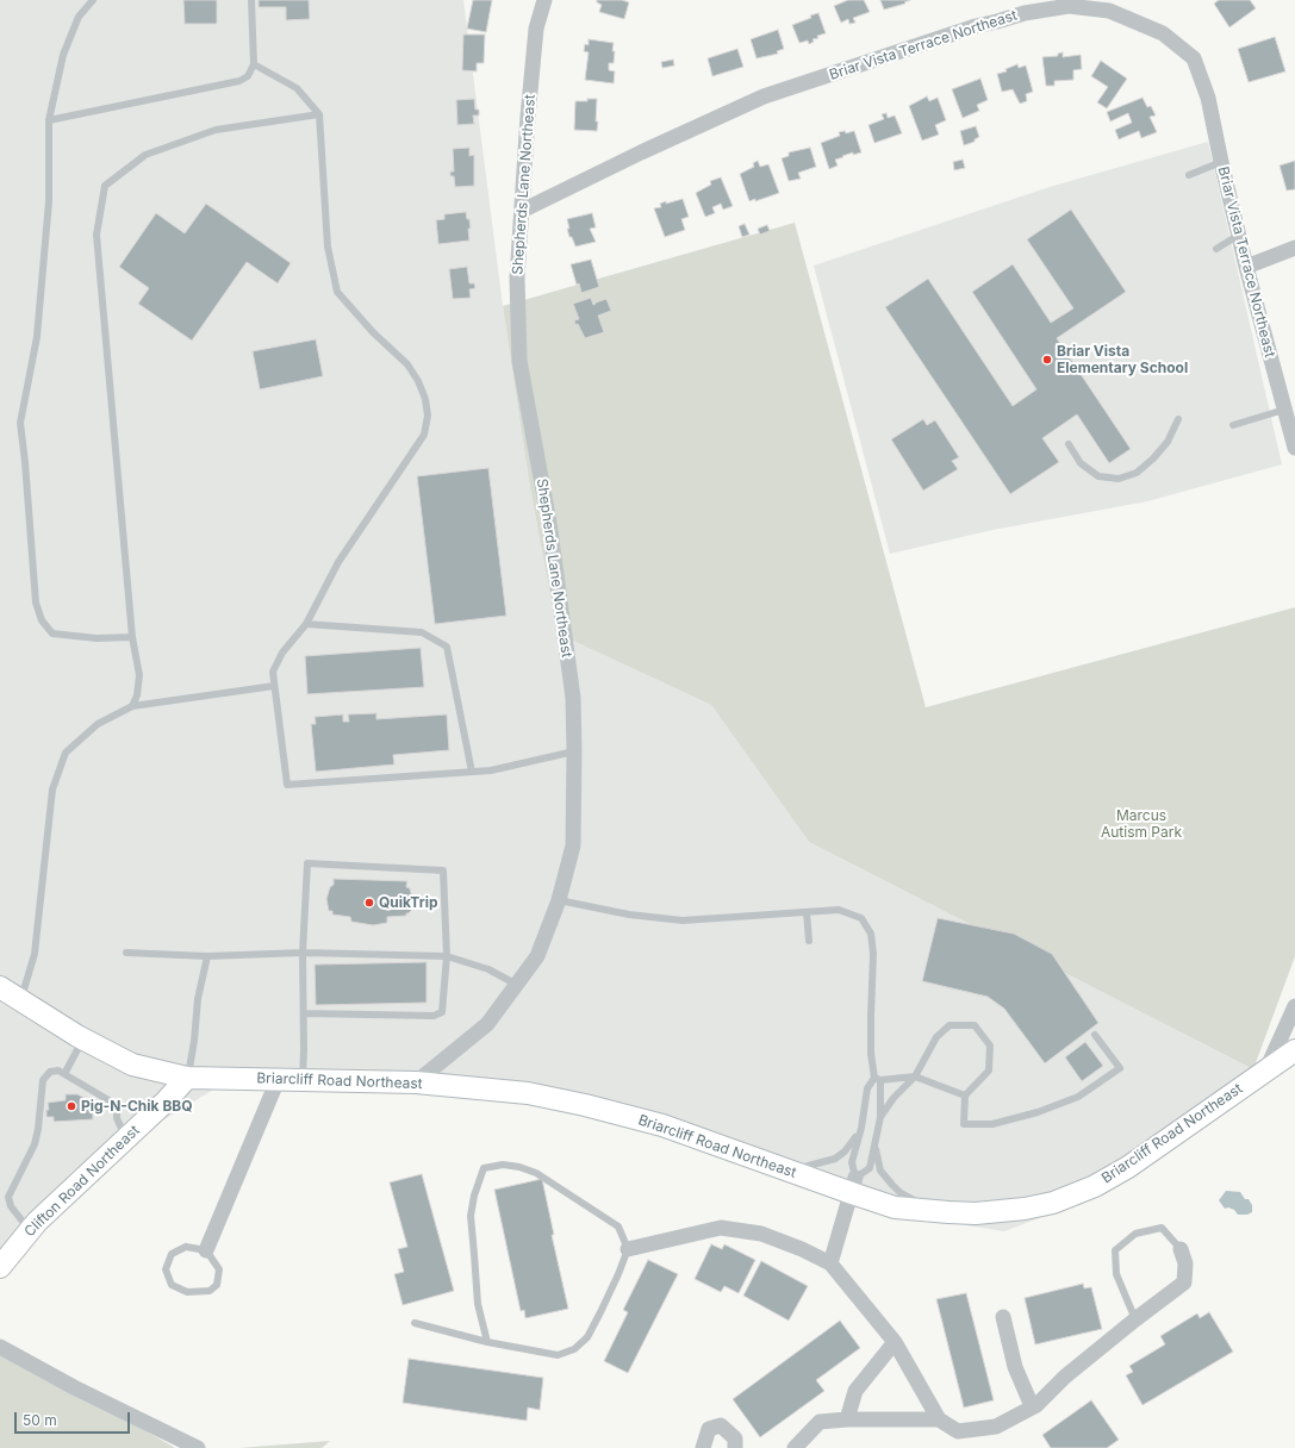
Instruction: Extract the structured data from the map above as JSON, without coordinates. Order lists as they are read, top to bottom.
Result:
{
  "streets": {
    "main road": ["Briarcliff Road Northeast", "Clifton Road Northeast"],
    "street": ["Briar Vista Terrace Northeast", "Shepherds Lane Northeast"]
  },
  "crossings": [
    ["Briar Vista Terrace Northeast", "Shepherds Lane Northeast"],
    ["Shepherds Lane Northeast", "Briarcliff Road Northeast"],
    ["Briarcliff Road Northeast", "Clifton Road Northeast"]
  ],
  "parks": ["Marcus Autism Park"],
  "places": ["Briar Vista Elementary School", "QuikTrip", "Pig-N-Chik BBQ"],
  "scale_bar": "50 m"
}
